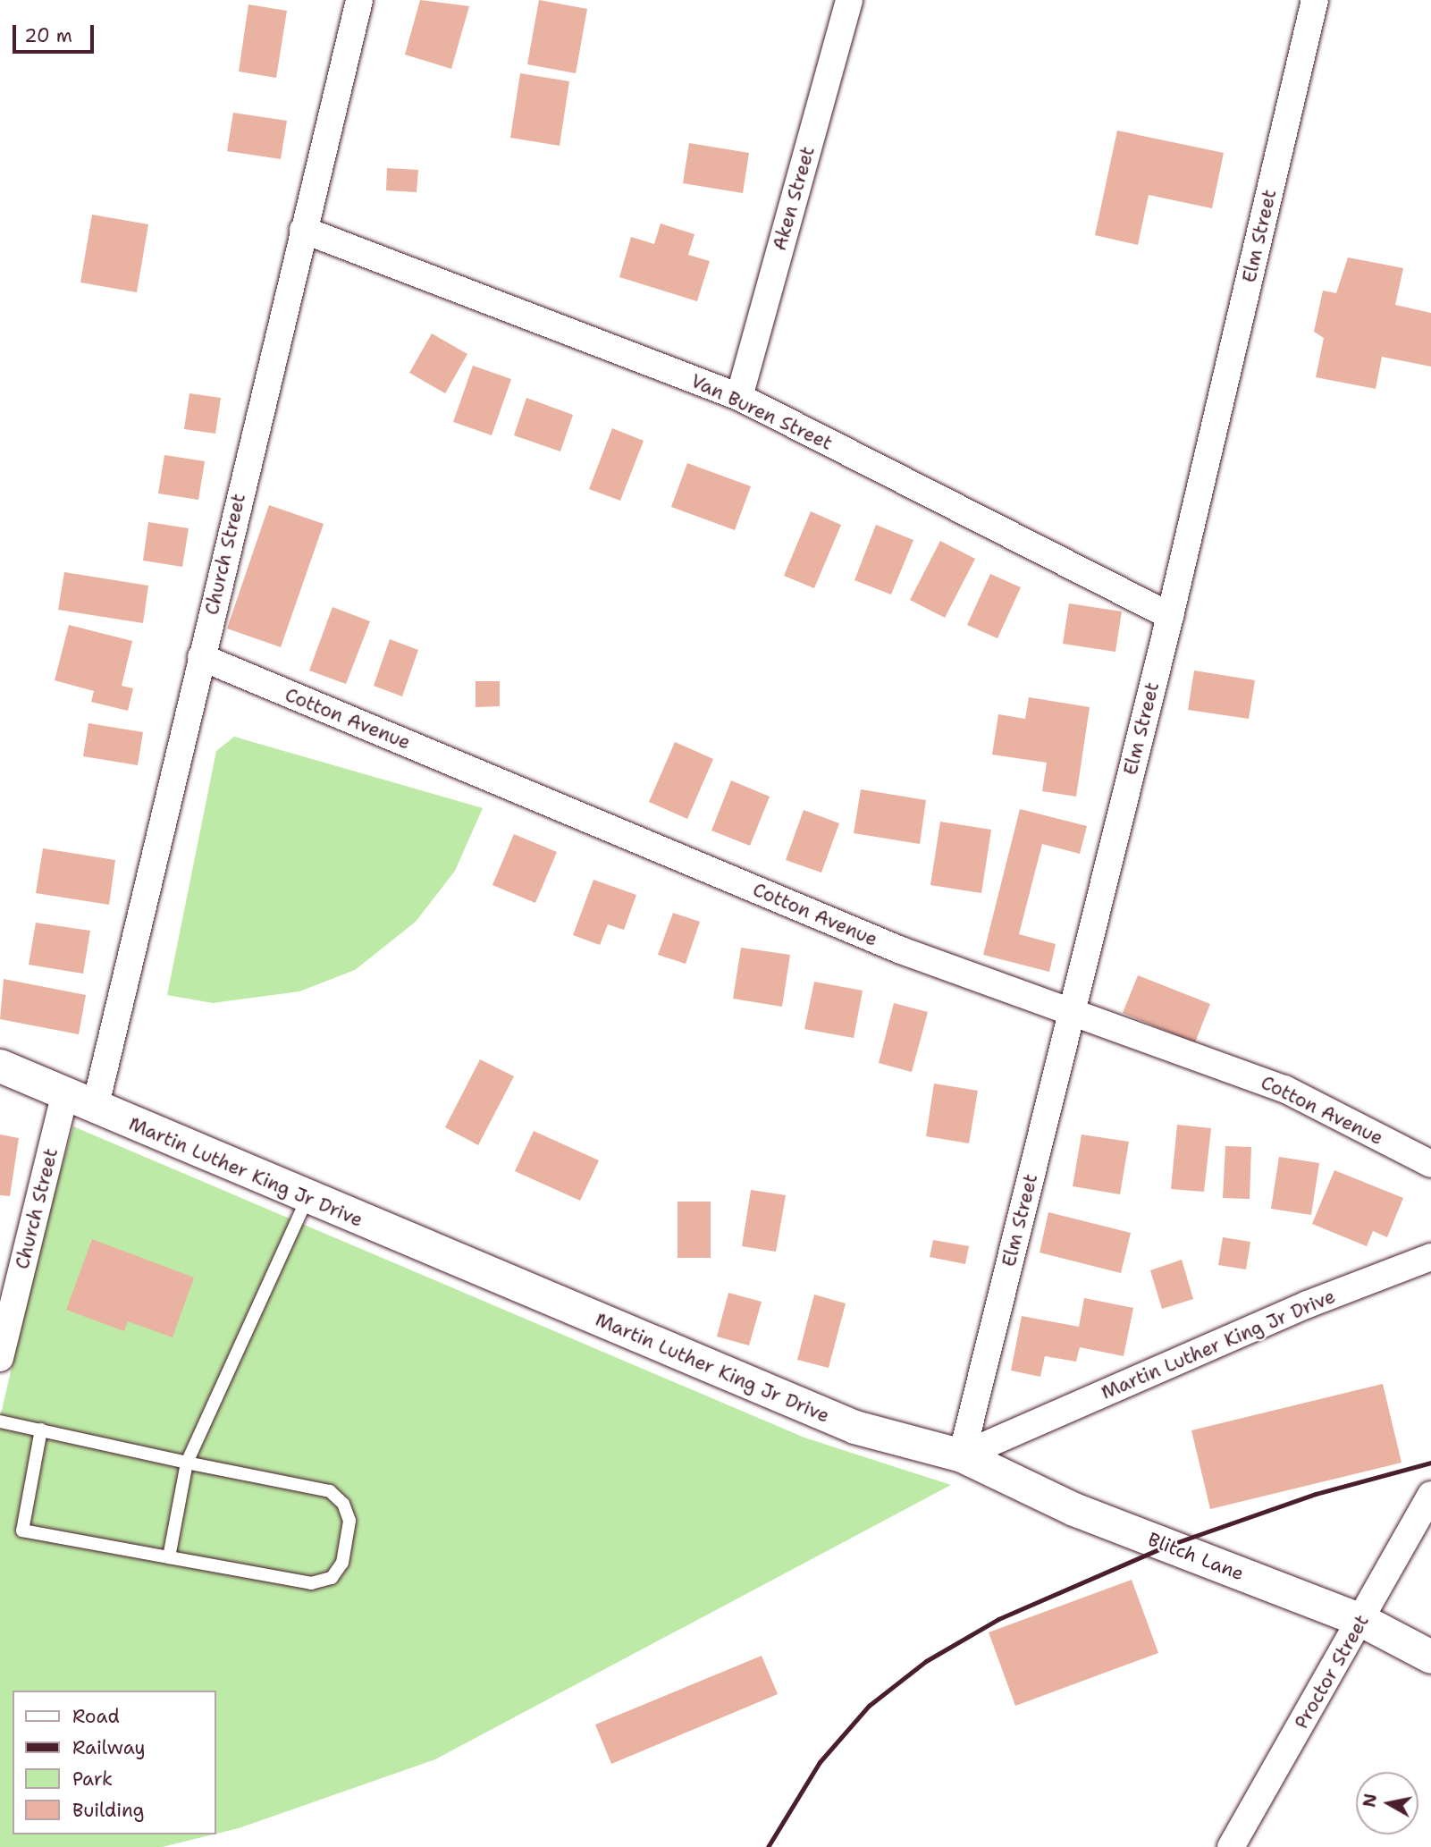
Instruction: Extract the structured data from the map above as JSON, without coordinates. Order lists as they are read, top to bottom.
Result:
{
  "streets": {
    "street": [
      "Aken Street",
      "Elm Street",
      "Van Buren Street",
      "Church Street",
      "Cotton Avenue",
      "Martin Luther King Jr Drive",
      "Blitch Lane",
      "Proctor Street"
    ]
  },
  "crossings": [
    ["Aken Street", "Van Buren Street"],
    ["Elm Street", "Van Buren Street"],
    ["Elm Street", "Cotton Avenue"],
    ["Elm Street", "Martin Luther King Jr Drive"],
    ["Elm Street", "Blitch Lane"],
    ["Van Buren Street", "Church Street"],
    ["Church Street", "Cotton Avenue"],
    ["Church Street", "Martin Luther King Jr Drive"],
    ["Martin Luther King Jr Drive", "Blitch Lane"],
    ["Blitch Lane", "Proctor Street"]
  ],
  "legend": [
    "Road",
    "Railway",
    "Park",
    "Building"
  ],
  "scale_bar": "20 m",
  "north": "left"
}
